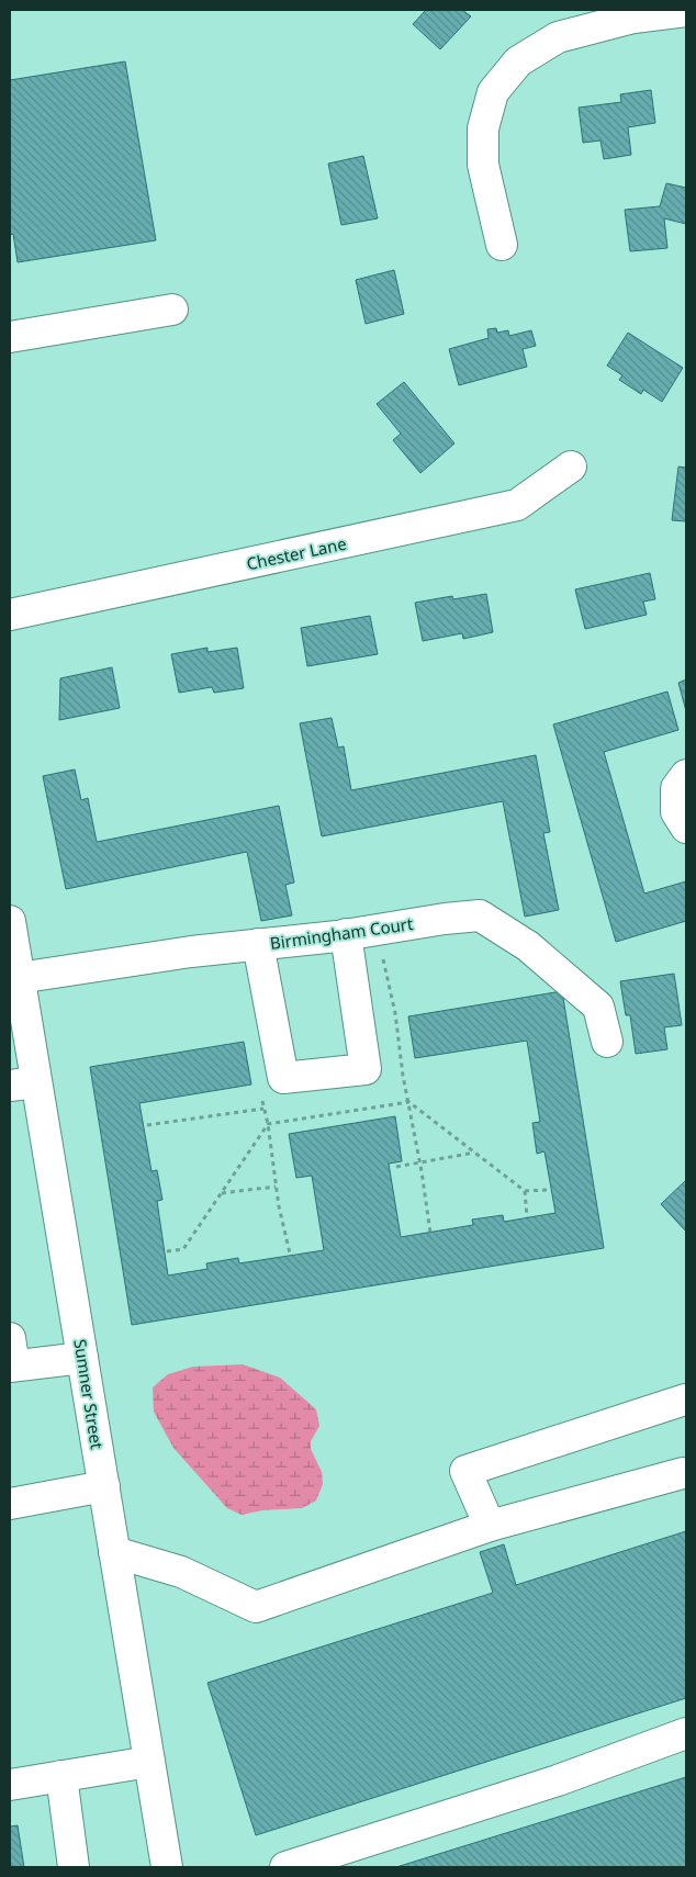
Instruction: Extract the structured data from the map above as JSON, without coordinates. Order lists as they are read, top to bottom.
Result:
{
  "streets": {
    "street": ["Chester Lane", "Birmingham Court", "Sumner Street"]
  },
  "crossings": [
    ["Birmingham Court", "Sumner Street"]
  ]
}
